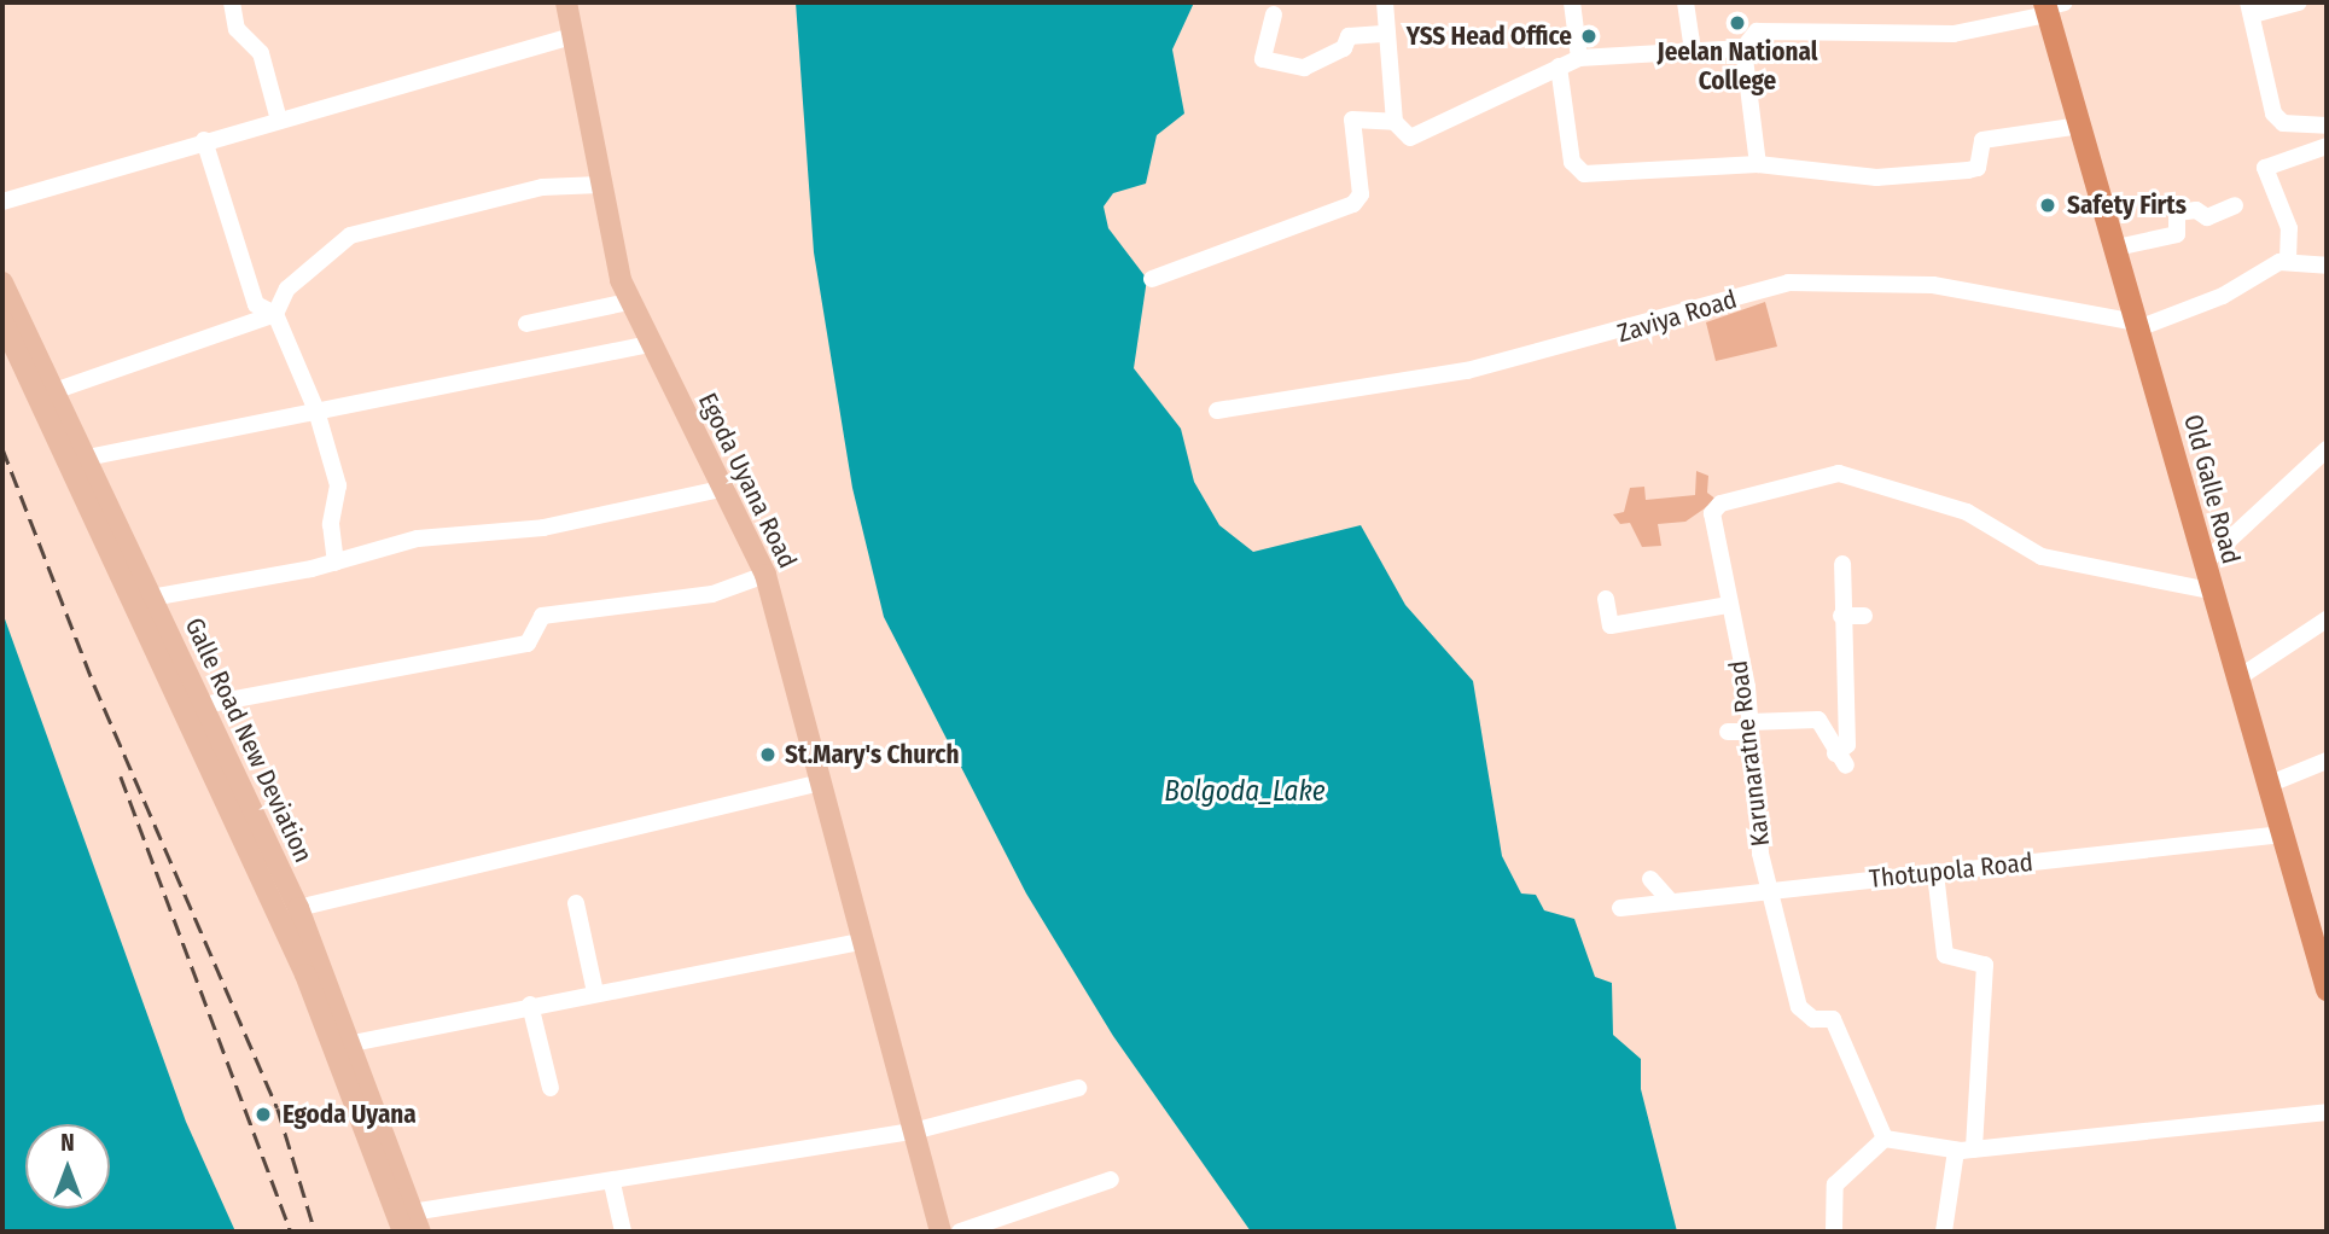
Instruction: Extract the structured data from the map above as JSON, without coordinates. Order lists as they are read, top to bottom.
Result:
{
  "streets": {
    "highway": ["Old Galle Road"],
    "main road": ["Egoda Uyana Road", "Galle Road New Deviation"],
    "street": ["Zaviya Road", "Karunaratne Road", "Thotupola Road"]
  },
  "crossings": [
    ["Zaviya Road", "Old Galle Road"],
    ["Old Galle Road", "Karunaratne Road"],
    ["Old Galle Road", "Thotupola Road"],
    ["Karunaratne Road", "Thotupola Road"]
  ],
  "water": ["Bolgoda_Lake"],
  "places": [
    "Jeelan National College",
    "YSS Head Office",
    "Safety Firts",
    "St.Mary's Church",
    "Egoda Uyana"
  ],
  "north": "top"
}
